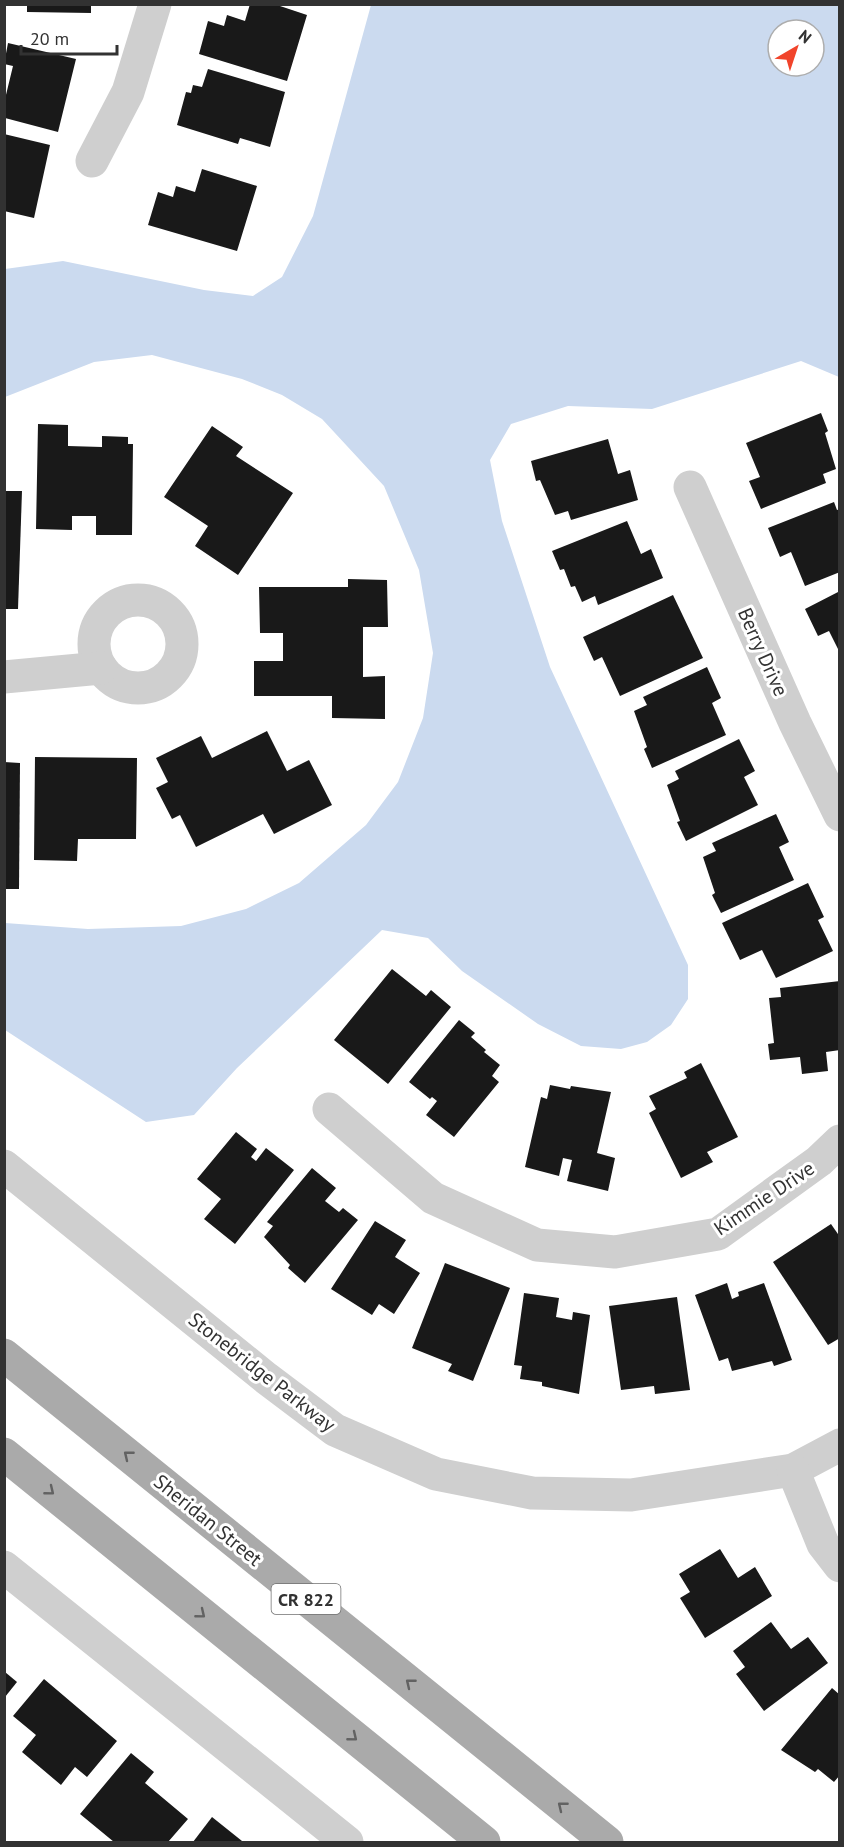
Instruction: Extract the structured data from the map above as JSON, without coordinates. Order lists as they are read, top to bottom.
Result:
{
  "streets": {
    "main road": ["Sheridan Street", "CR 822"],
    "street": ["Berry Drive", "Kimmie Drive", "Stonebridge Parkway"]
  },
  "scale_bar": "20 m",
  "north": "top right"
}
